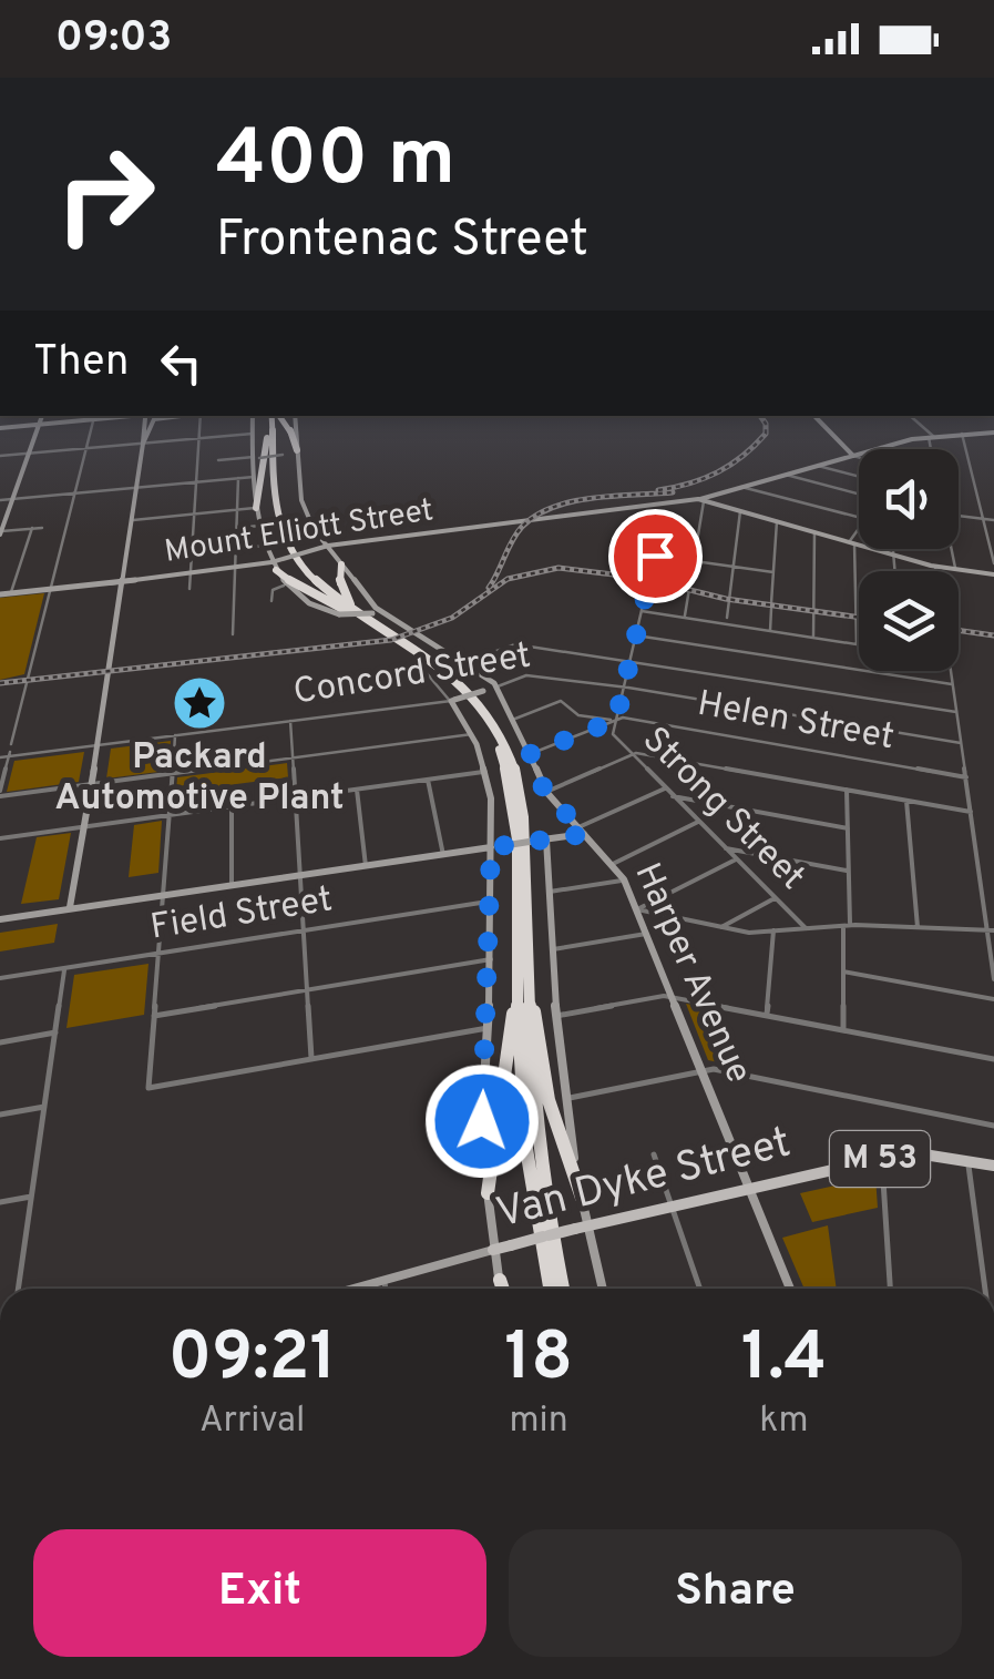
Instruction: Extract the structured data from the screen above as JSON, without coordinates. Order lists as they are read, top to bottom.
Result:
{
  "streets": {
    "main road": ["M 53", "Van Dyke Street"],
    "street": [
      "Mount Elliott Street",
      "Concord Street",
      "Helen Street",
      "Strong Street",
      "Field Street",
      "Harper Avenue"
    ]
  },
  "crossings": [
    ["Concord Street", "Strong Street"],
    ["Concord Street", "Harper Avenue"],
    ["Helen Street", "Strong Street"],
    ["Harper Avenue", "Van Dyke Street"]
  ],
  "places": {
    "place": ["Packard Automotive Plant"]
  },
  "page": {
    "status": "09:03",
    "turn": ["400 m", "Frontenac Street"],
    "then": "Then",
    "eta": [
      "09:21",
      "Arrival",
      "18",
      "min",
      "1.4",
      "km"
    ],
    "buttons": ["Exit", "Share"]
  }
}
